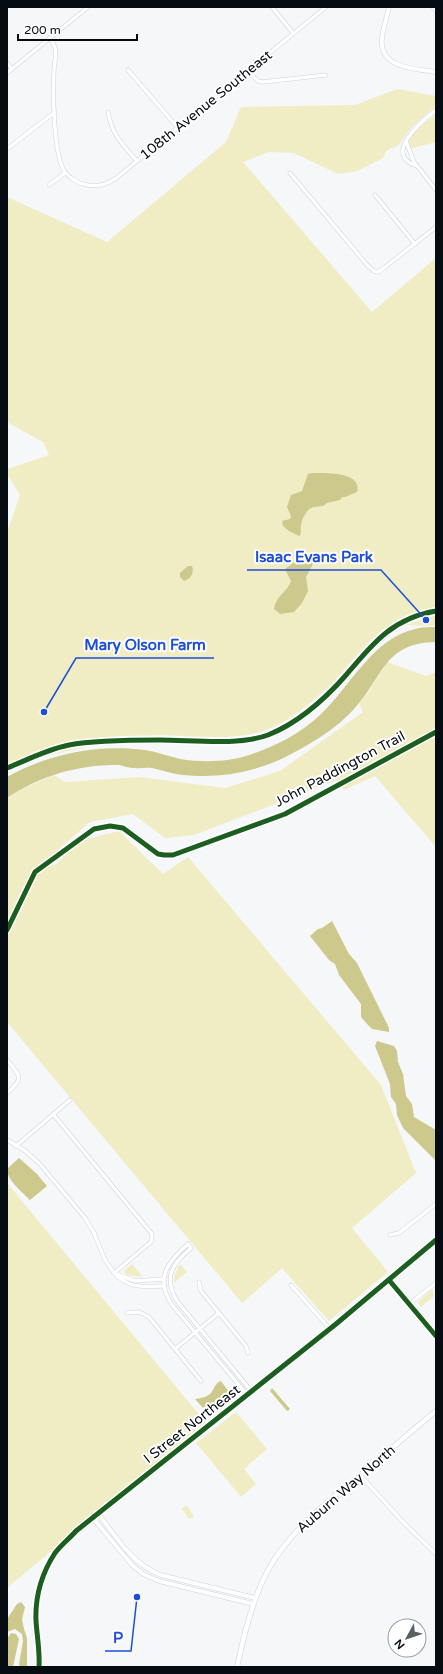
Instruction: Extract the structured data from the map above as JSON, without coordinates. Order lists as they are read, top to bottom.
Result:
{
  "streets": {
    "main road": ["Auburn Way North"],
    "street": ["108th Avenue Southeast", "I Street Northeast"],
    "cycle path": ["John Paddington Trail"]
  },
  "places": ["Isaac Evans Park", "Mary Olson Farm", "P"],
  "scale_bar": "200 m",
  "north": "bottom left"
}
